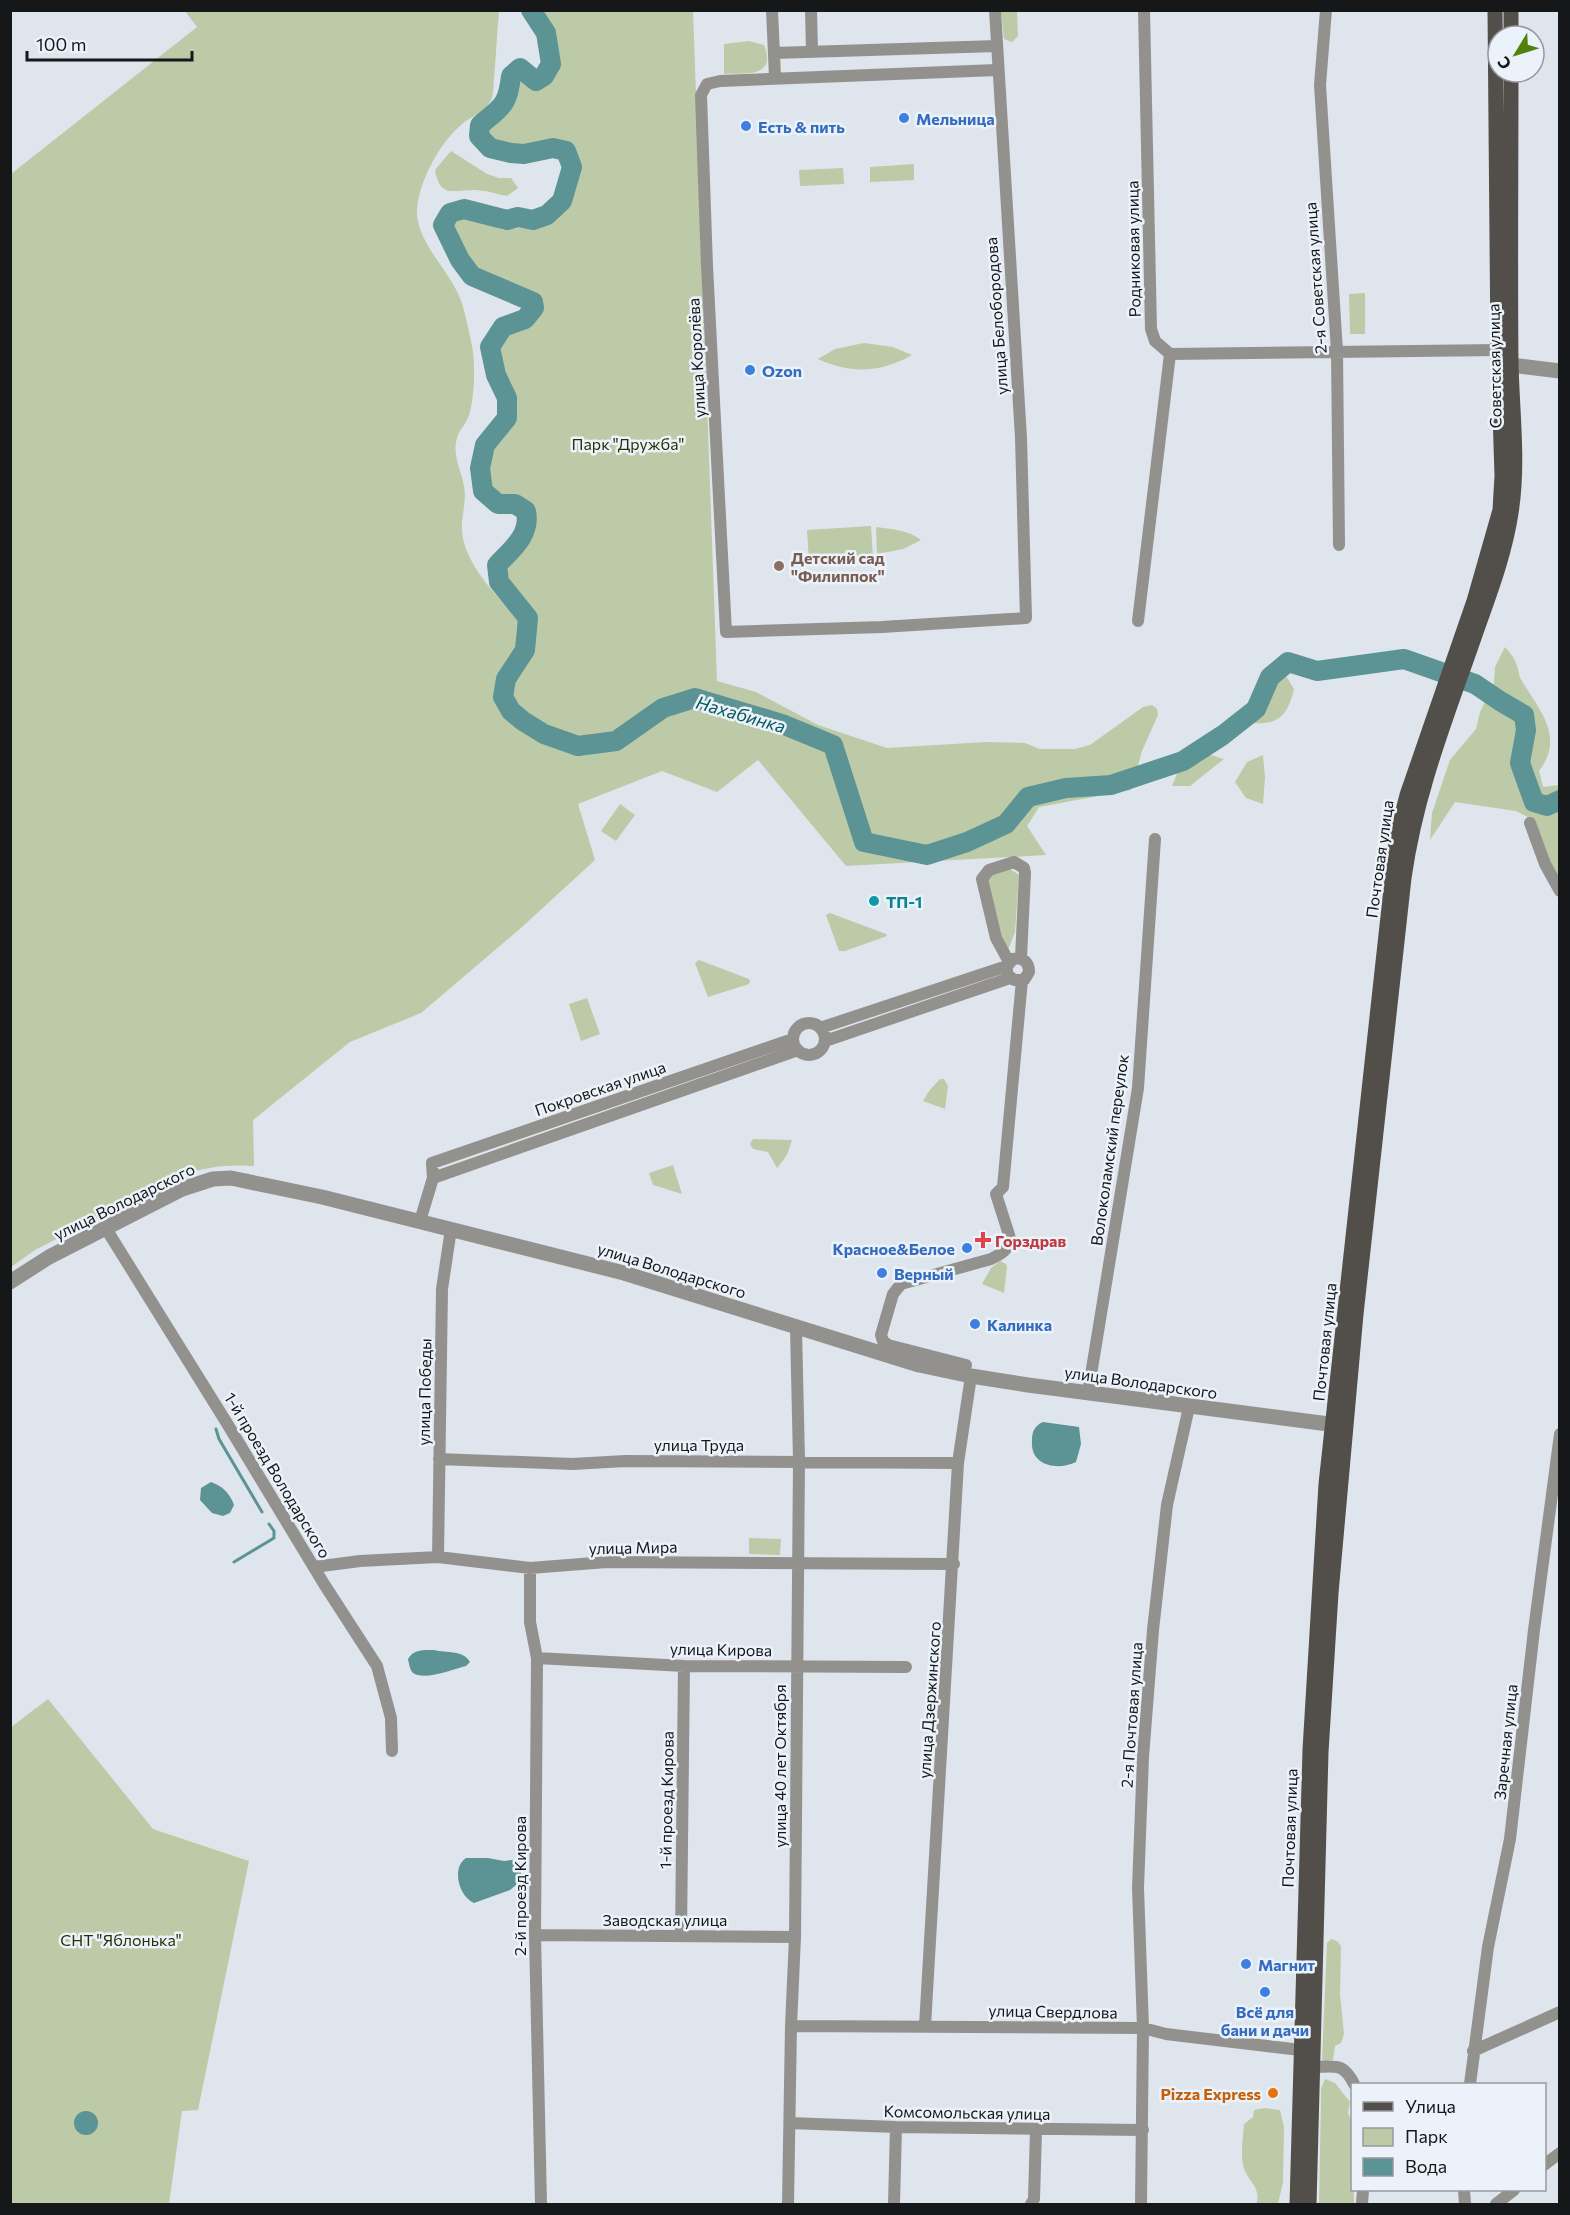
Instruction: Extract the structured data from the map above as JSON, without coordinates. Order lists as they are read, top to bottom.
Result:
{
  "streets": {
    "main road": ["Советская улица", "Почтовая улица"],
    "street": [
      "Родниковая улица",
      "2-я Советская улица",
      "улица Белобородова",
      "улица Королёва",
      "Покровская улица",
      "Волоколамский переулок",
      "улица Володарского",
      "улица Победы",
      "улица Труда",
      "1-й проезд Володарского",
      "улица Мира",
      "улица Кирова",
      "улица Дзержинского",
      "2-я Почтовая улица",
      "Заречная улица",
      "улица 40 лет Октября",
      "1-й проезд Кирова",
      "2-й проезд Кирова",
      "Заводская улица",
      "улица Свердлова",
      "Комсомольская улица"
    ]
  },
  "crossings": [
    ["улица Белобородова", "улица Королёва"],
    ["Советская улица", "Почтовая улица"],
    ["Почтовая улица", "улица Володарского"],
    ["Почтовая улица", "улица Свердлова"],
    ["Покровская улица", "улица Володарского"],
    ["Волоколамский переулок", "улица Володарского"],
    ["улица Володарского", "улица Победы"],
    ["улица Володарского", "1-й проезд Володарского"],
    ["улица Володарского", "улица Дзержинского"],
    ["улица Володарского", "2-я Почтовая улица"],
    ["улица Володарского", "улица 40 лет Октября"],
    ["улица Победы", "улица Труда"],
    ["улица Победы", "улица Мира"],
    ["улица Труда", "улица Дзержинского"],
    ["улица Труда", "улица 40 лет Октября"],
    ["1-й проезд Володарского", "улица Мира"],
    ["улица Мира", "улица Дзержинского"],
    ["улица Мира", "улица 40 лет Октября"],
    ["улица Мира", "2-й проезд Кирова"],
    ["улица Кирова", "улица 40 лет Октября"],
    ["улица Кирова", "1-й проезд Кирова"],
    ["улица Кирова", "2-й проезд Кирова"],
    ["улица Дзержинского", "улица Свердлова"],
    ["2-я Почтовая улица", "улица Свердлова"],
    ["2-я Почтовая улица", "Комсомольская улица"],
    ["улица 40 лет Октября", "Заводская улица"],
    ["улица 40 лет Октября", "улица Свердлова"],
    ["улица 40 лет Октября", "Комсомольская улица"],
    ["1-й проезд Кирова", "Заводская улица"],
    ["2-й проезд Кирова", "Заводская улица"]
  ],
  "water": ["Нахабинка"],
  "parks": ["Парк \"Дружба\"", "СНТ \"Яблонька\""],
  "places": {
    "other": [
      "Мельница",
      "Есть & пить",
      "Ozon",
      "Детский сад \"Филиппок\"",
      "ТП-1",
      "Красное&Белое",
      "Верный",
      "Калинка",
      "Магнит",
      "Всё для бани и дачи",
      "Pizza Express"
    ],
    "health": ["Горздрав"]
  },
  "legend": ["Улица", "Парк", "Вода"],
  "scale_bar": "100 m",
  "north": "bottom left"
}
